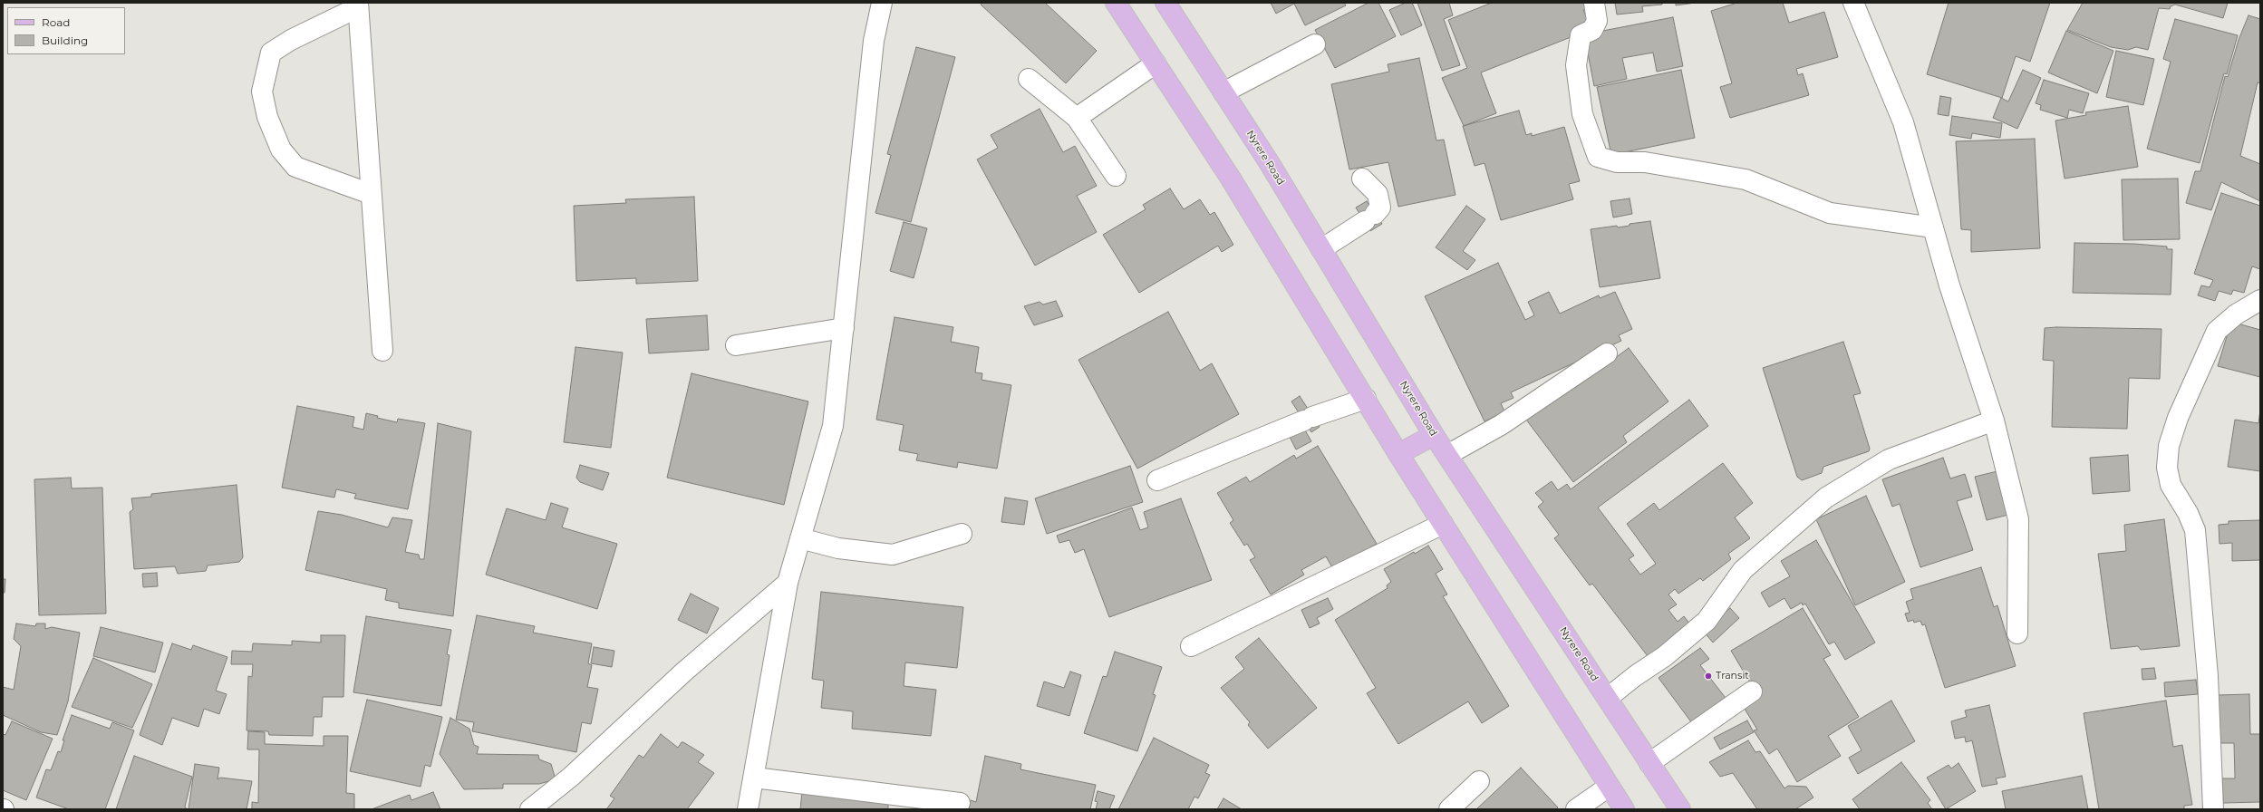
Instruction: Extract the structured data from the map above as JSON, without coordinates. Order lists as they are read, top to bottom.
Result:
{
  "streets": {
    "main road": ["Nyrere Road"]
  },
  "places": ["Transit"],
  "legend": ["Road", "Building"]
}
